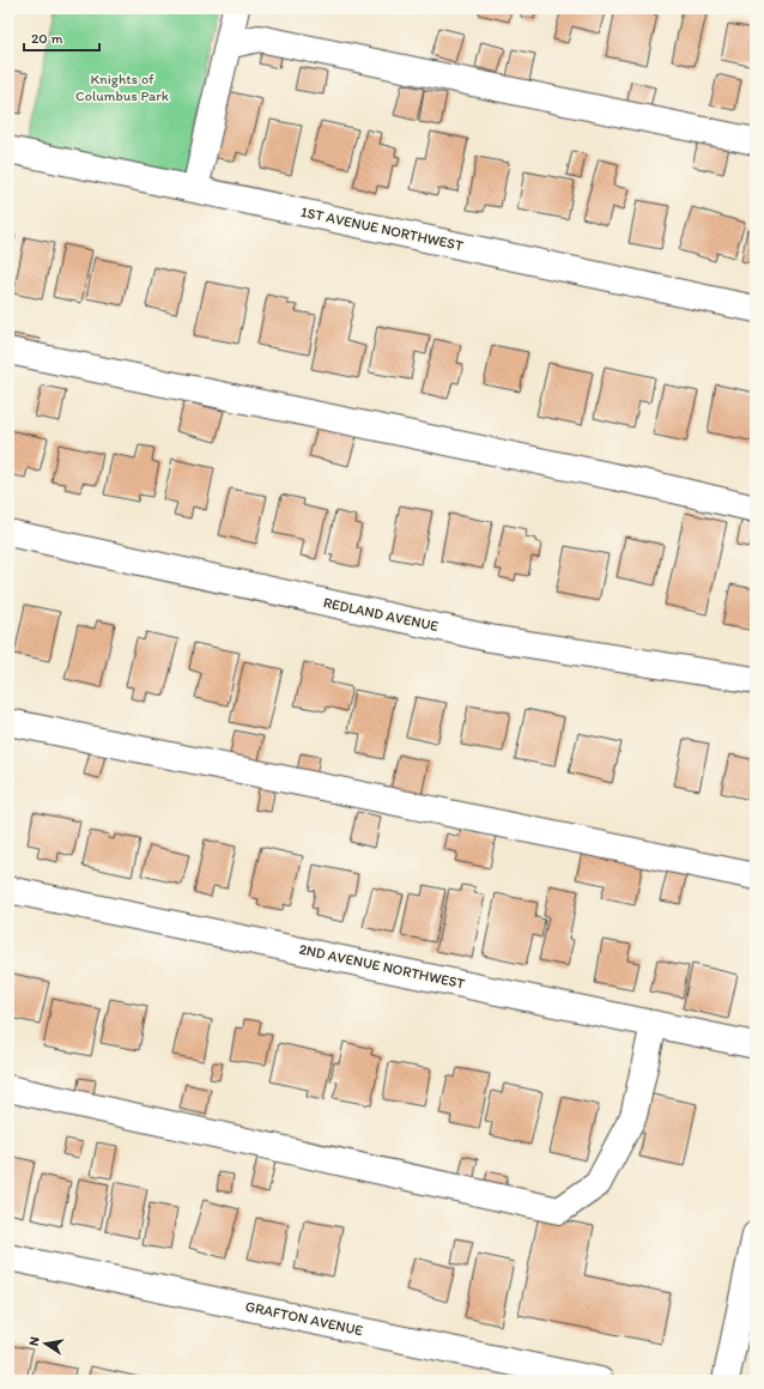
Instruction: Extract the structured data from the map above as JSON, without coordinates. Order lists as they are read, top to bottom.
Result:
{
  "streets": {
    "street": [
      "1ST AVENUE NORTHWEST",
      "REDLAND AVENUE",
      "2ND AVENUE NORTHWEST",
      "GRAFTON AVENUE"
    ]
  },
  "parks": ["Knights of Columbus Park"],
  "scale_bar": "20 m",
  "north": "left"
}
